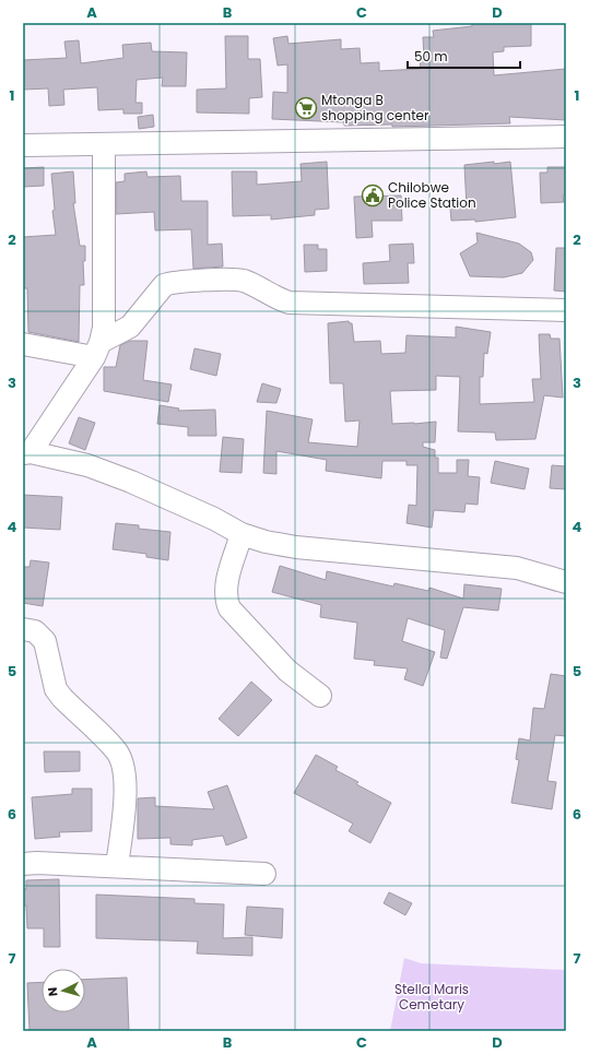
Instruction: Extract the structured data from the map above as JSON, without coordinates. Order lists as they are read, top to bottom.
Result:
{
  "parks": ["Stella Maris Cemetary"],
  "places": {
    "supermarket": ["Mtonga B shopping center"],
    "public building": ["Chilobwe Police Station"]
  },
  "scale_bar": "50 m",
  "north": "left",
  "grid": {
    "columns": [
      "A",
      "B",
      "C",
      "D"
    ],
    "rows": [
      "1",
      "2",
      "3",
      "4",
      "5",
      "6",
      "7"
    ]
  }
}
